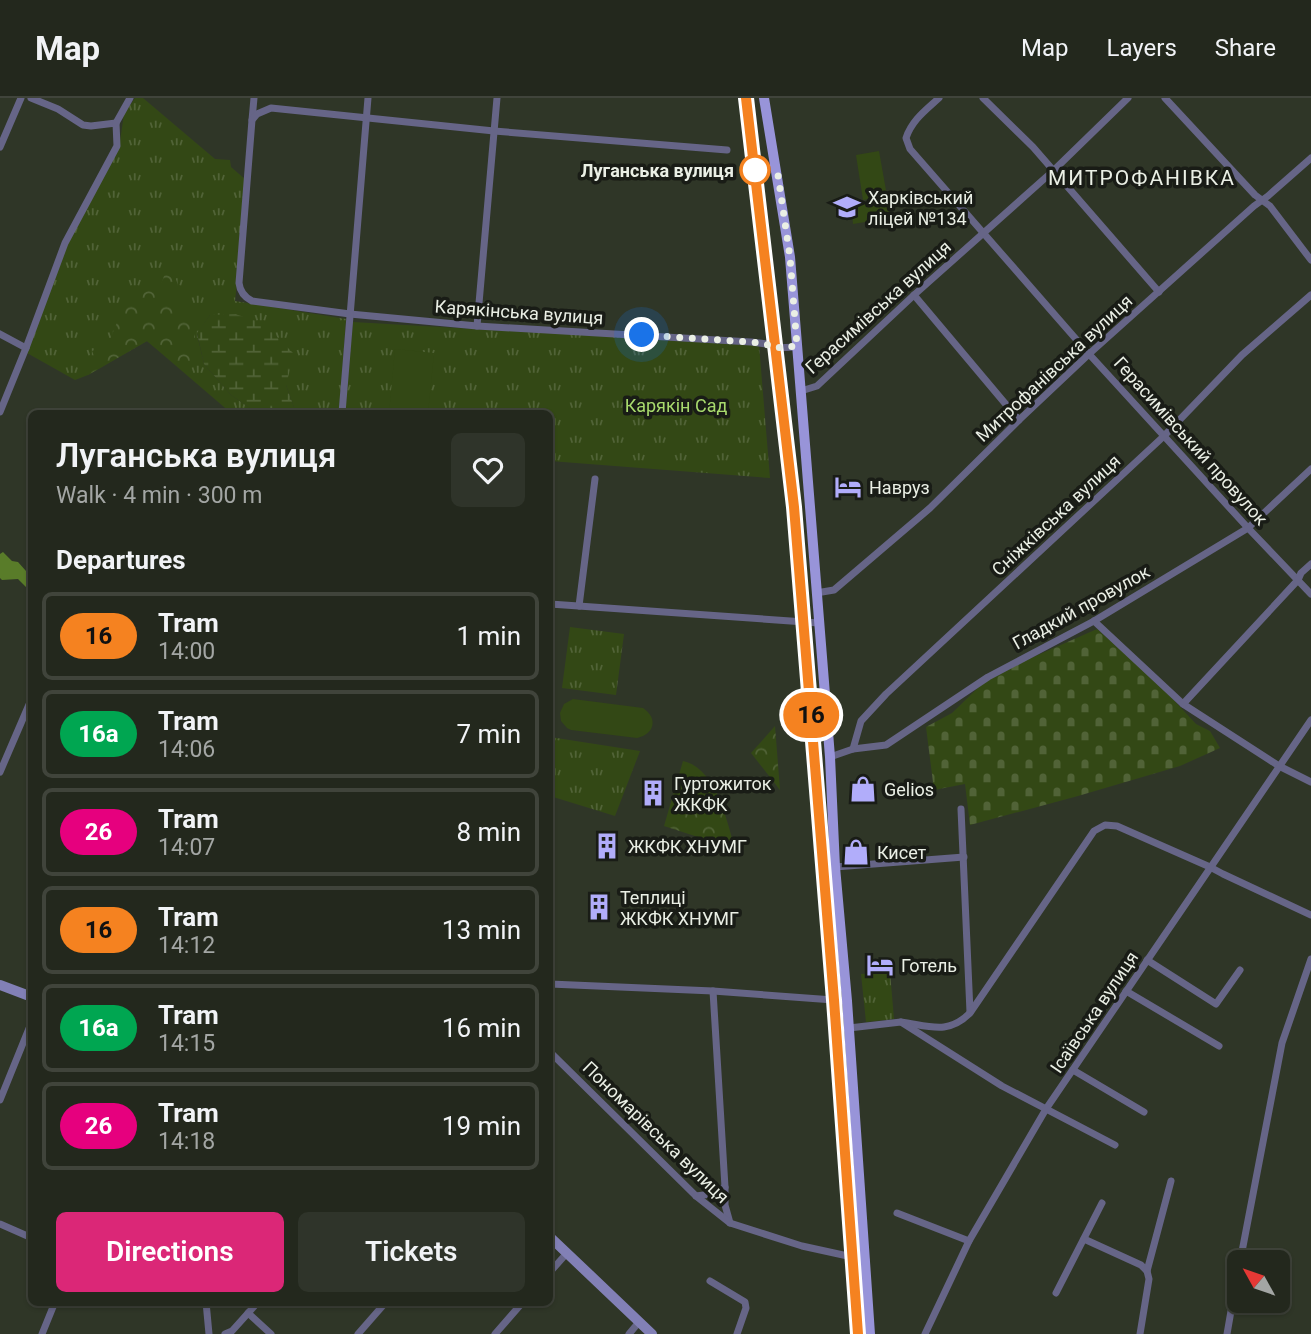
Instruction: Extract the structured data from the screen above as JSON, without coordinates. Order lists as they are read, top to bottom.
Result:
{
  "streets": {
    "street": [
      "Герасимівська вулиця",
      "Карякінська вулиця",
      "Митрофанівська вулиця",
      "Герасимівський провулок",
      "Сніжківська вулиця",
      "Гладкий провулок",
      "Ісаївська вулиця",
      "Пономарівська вулиця"
    ]
  },
  "crossings": [
    ["Герасимівська вулиця", "Герасимівський провулок"],
    ["Митрофанівська вулиця", "Герасимівський провулок"],
    ["Герасимівський провулок", "Сніжківська вулиця"],
    ["Герасимівський провулок", "Гладкий провулок"],
    ["Сніжківська вулиця", "Гладкий провулок"]
  ],
  "districts": ["МИТРОФАНІВКА"],
  "parks": ["Карякін Сад"],
  "places": {
    "other": ["Луганська вулиця"],
    "school or university": ["Харківський ліцей №134"],
    "hotel": ["Навруз", "Готель"],
    "shop": ["Gelios", "Кисет"],
    "building": ["Гуртожиток ЖКФК", "ЖКФК ХНУМГ", "Теплиці ЖКФК ХНУМГ"]
  },
  "lines": ["tram line 16"],
  "north": "top left",
  "page": {
    "header": "Map",
    "nav": ["Map", "Layers", "Share"],
    "on_map": "16",
    "heading": [
      ["Луганська вулиця", "Walk · 4 min · 300 m"],
      "Departures"
    ],
    "list": [
      {
        "mark": "16",
        "name": "Tram",
        "note": "14:00",
        "value": "1 min"
      },
      {
        "mark": "16a",
        "name": "Tram",
        "note": "14:06",
        "value": "7 min"
      },
      {
        "mark": "26",
        "name": "Tram",
        "note": "14:07",
        "value": "8 min"
      },
      {
        "mark": "16",
        "name": "Tram",
        "note": "14:12",
        "value": "13 min"
      },
      {
        "mark": "16a",
        "name": "Tram",
        "note": "14:15",
        "value": "16 min"
      },
      {
        "mark": "26",
        "name": "Tram",
        "note": "14:18",
        "value": "19 min"
      }
    ],
    "buttons": ["Directions", "Tickets"]
  }
}
